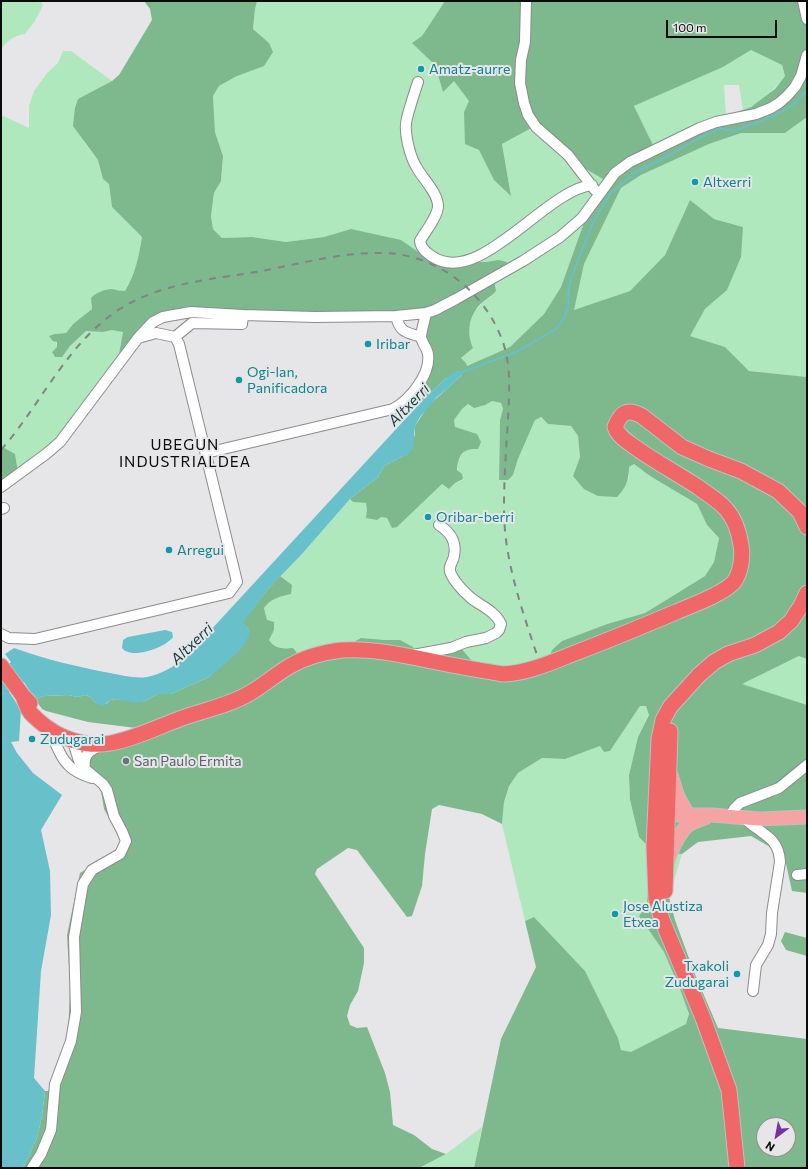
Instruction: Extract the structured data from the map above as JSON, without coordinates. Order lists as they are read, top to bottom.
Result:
{
  "districts": ["UBEGUN INDUSTRIALDEA"],
  "water": ["Altxerri"],
  "places": [
    "Amatz-aurre",
    "Altxerri",
    "Iribar",
    "Ogi-lan, Panificadora",
    "Oribar-berri",
    "Arregui",
    "Zudugarai",
    "San Paulo Ermita",
    "Jose Alustiza Etxea",
    "Txakoli Zudugarai"
  ],
  "scale_bar": "100 m",
  "north": "bottom left"
}
